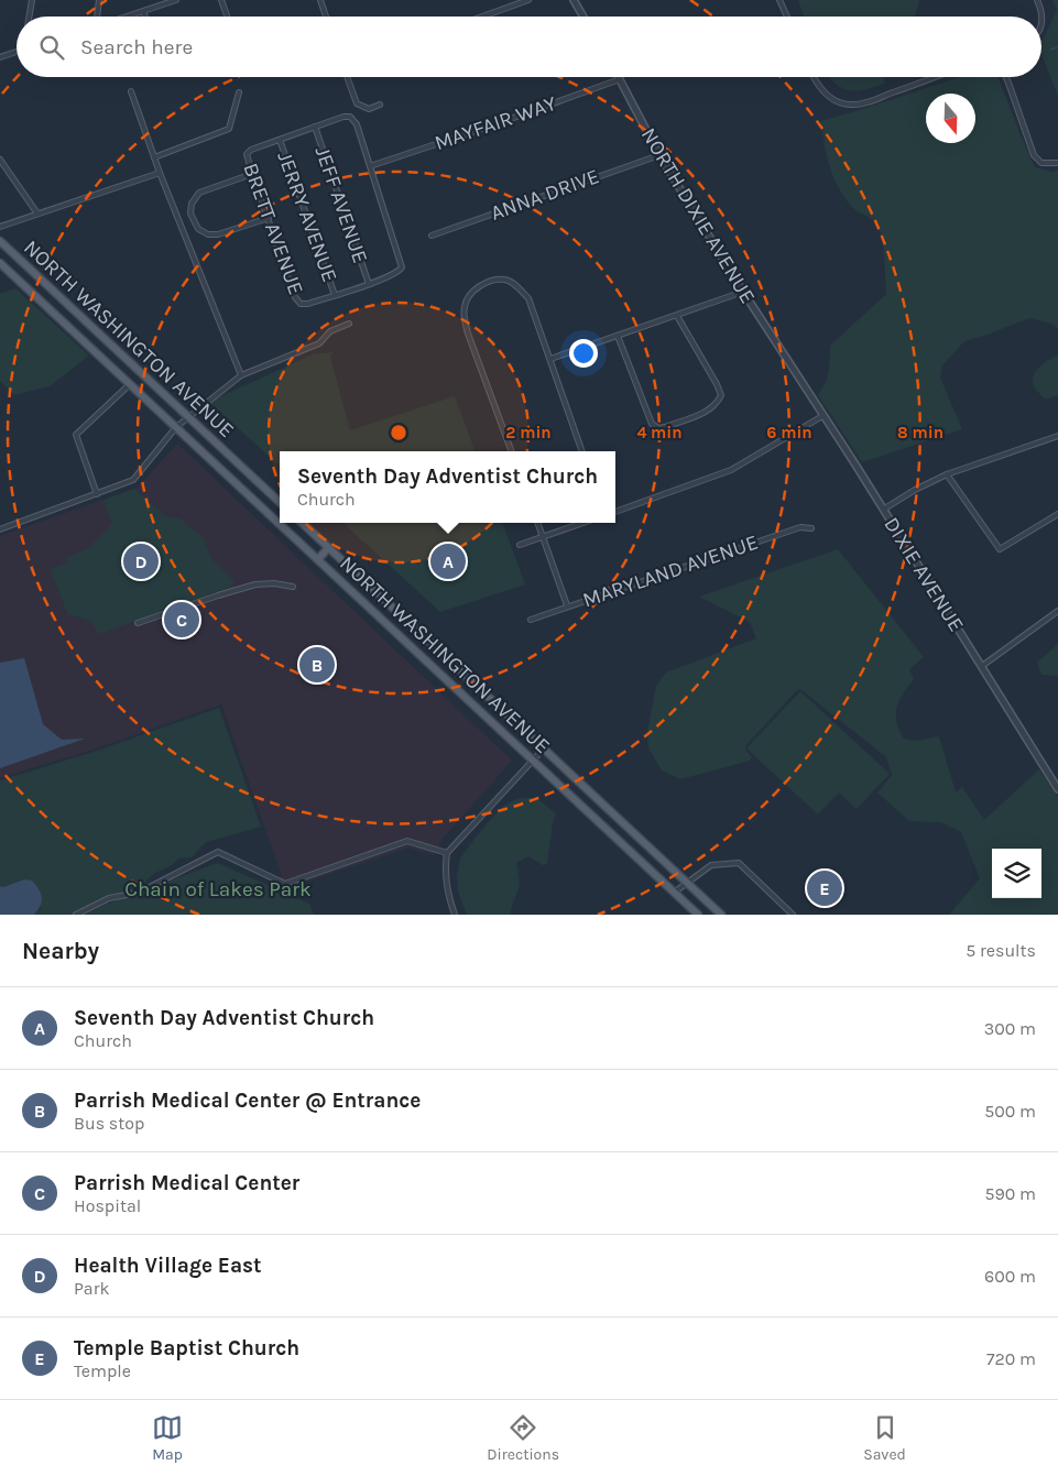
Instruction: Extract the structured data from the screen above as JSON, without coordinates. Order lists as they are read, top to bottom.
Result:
{
  "streets": {
    "main road": ["NORTH WASHINGTON AVENUE"],
    "street": [
      "MAYFAIR WAY",
      "ANNA DRIVE",
      "JEFF AVENUE",
      "NORTH DIXIE AVENUE",
      "JERRY AVENUE",
      "BRETT AVENUE",
      "MARYLAND AVENUE",
      "DIXIE AVENUE"
    ]
  },
  "crossings": [
    ["MAYFAIR WAY", "NORTH DIXIE AVENUE"],
    ["ANNA DRIVE", "NORTH DIXIE AVENUE"],
    ["NORTH DIXIE AVENUE", "DIXIE AVENUE"],
    ["JERRY AVENUE", "BRETT AVENUE"]
  ],
  "parks": ["Chain of Lakes Park"],
  "north": "bottom",
  "page": {
    "search": "Search here",
    "popup": ["Seventh Day Adventist Church", "Church"],
    "pins": [
      "A",
      "D",
      "C",
      "B",
      "E"
    ],
    "heading": ["Nearby", "5 results"],
    "list": [
      {
        "mark": "A",
        "name": "Seventh Day Adventist Church",
        "note": "Church",
        "value": "300 m"
      },
      {
        "mark": "B",
        "name": "Parrish Medical Center @ Entrance",
        "note": "Bus stop",
        "value": "500 m"
      },
      {
        "mark": "C",
        "name": "Parrish Medical Center",
        "note": "Hospital",
        "value": "590 m"
      },
      {
        "mark": "D",
        "name": "Health Village East",
        "note": "Park",
        "value": "600 m"
      },
      {
        "mark": "E",
        "name": "Temple Baptist Church",
        "note": "Temple",
        "value": "720 m"
      }
    ],
    "nav": ["Map", "Directions", "Saved"]
  },
  "rings": [
    "2 min",
    "4 min",
    "6 min",
    "8 min"
  ]
}
